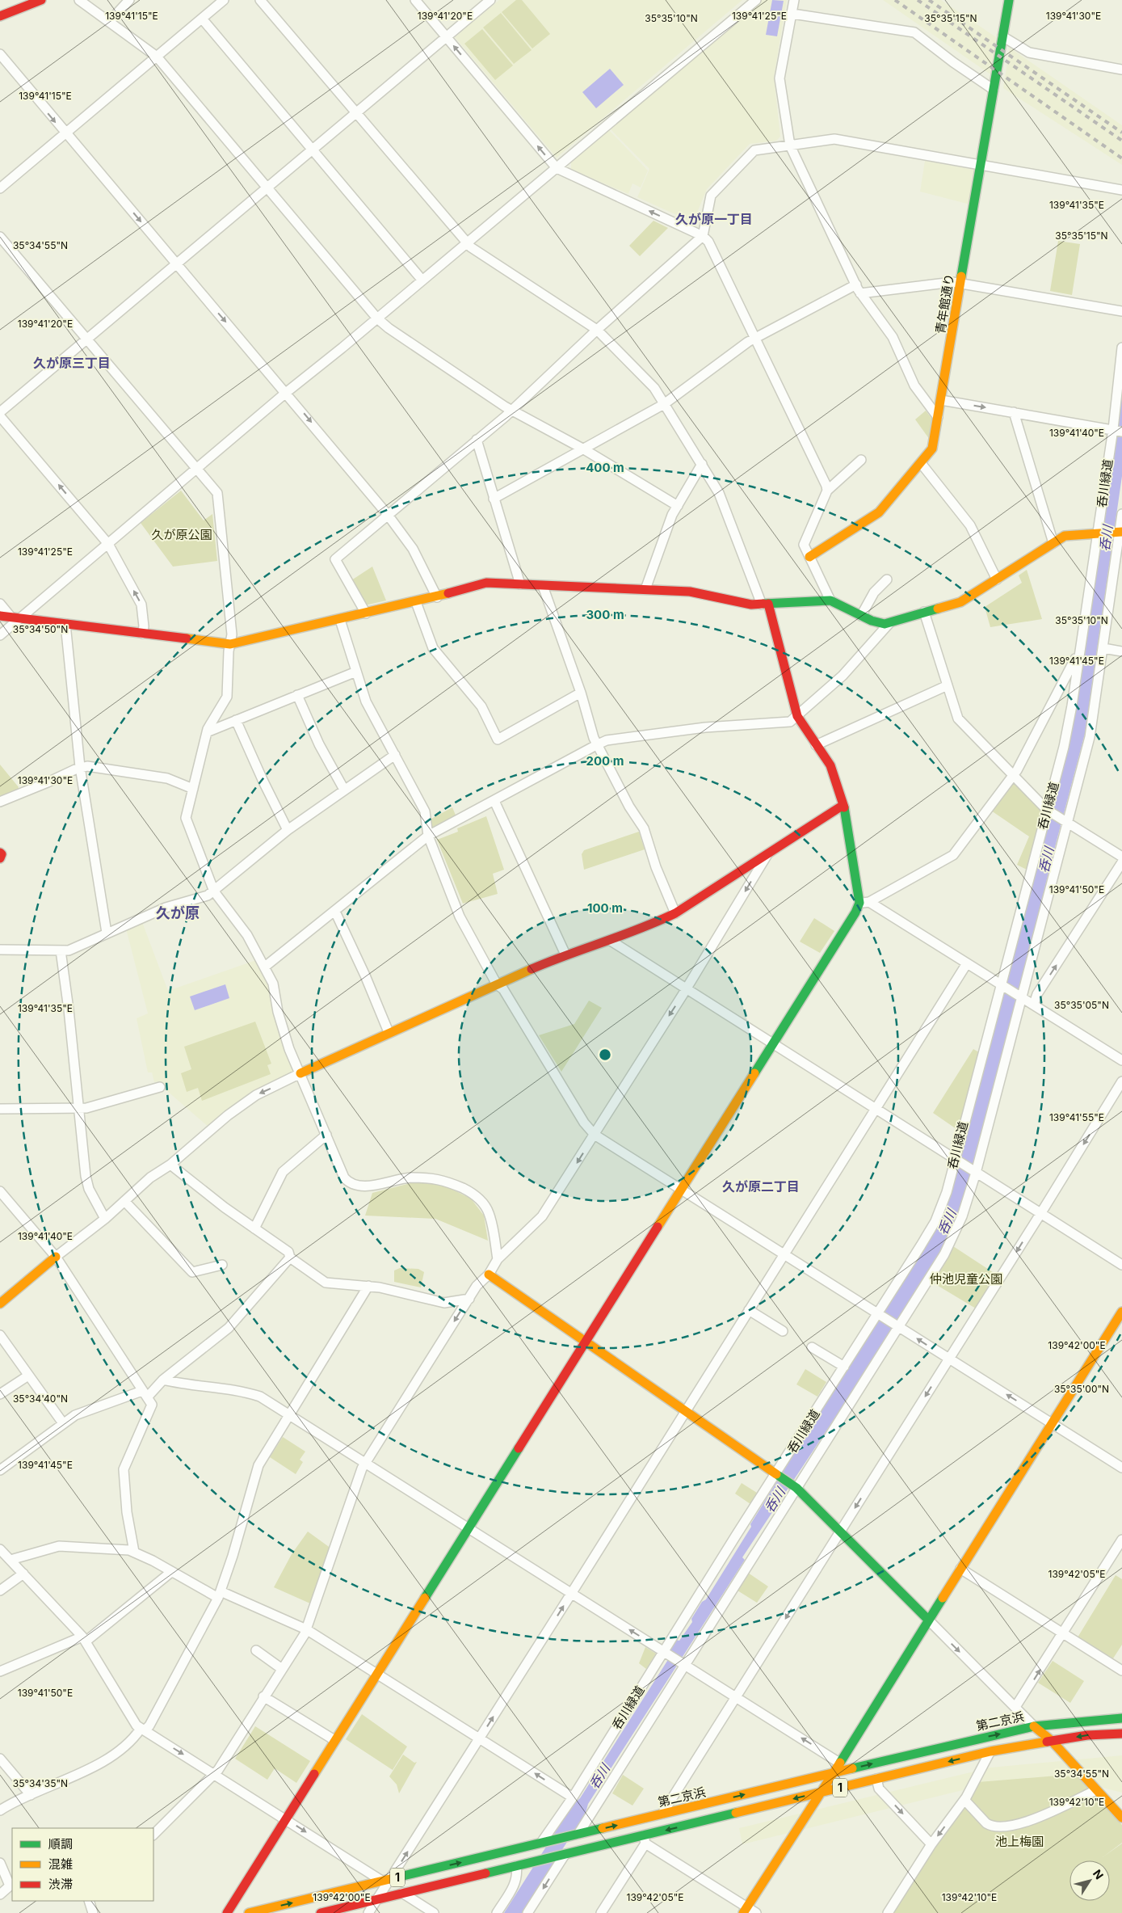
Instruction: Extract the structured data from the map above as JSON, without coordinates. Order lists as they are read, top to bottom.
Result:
{
  "streets": {
    "main road": ["青年館通り", "第二京浜", "1"],
    "street": ["呑川緑道"]
  },
  "crossings": [
    ["呑川緑道", "第二京浜"]
  ],
  "districts": [
    "久が原一丁目",
    "久が原三丁目",
    "久が原",
    "久が原二丁目"
  ],
  "water": ["呑川"],
  "parks": ["久が原公園", "仲池児童公園", "池上梅園"],
  "legend": ["順調", "混雑", "渋滞"],
  "north": "top right",
  "coordinates": [
    "139°41'30\"E",
    "139°41'15\"E",
    "139°41'20\"E",
    "139°41'25\"E",
    "35°35'10\"N",
    "35°35'15\"N",
    "139°41'35\"E",
    "35°34'55\"N",
    "139°41'40\"E",
    "35°34'50\"N",
    "139°41'45\"E",
    "139°41'50\"E",
    "35°35'05\"N",
    "139°41'55\"E",
    "139°42'00\"E",
    "35°35'00\"N",
    "35°34'40\"N",
    "139°42'05\"E",
    "35°34'35\"N",
    "139°42'10\"E"
  ],
  "rings": [
    "400 m",
    "300 m",
    "200 m",
    "100 m"
  ]
}
